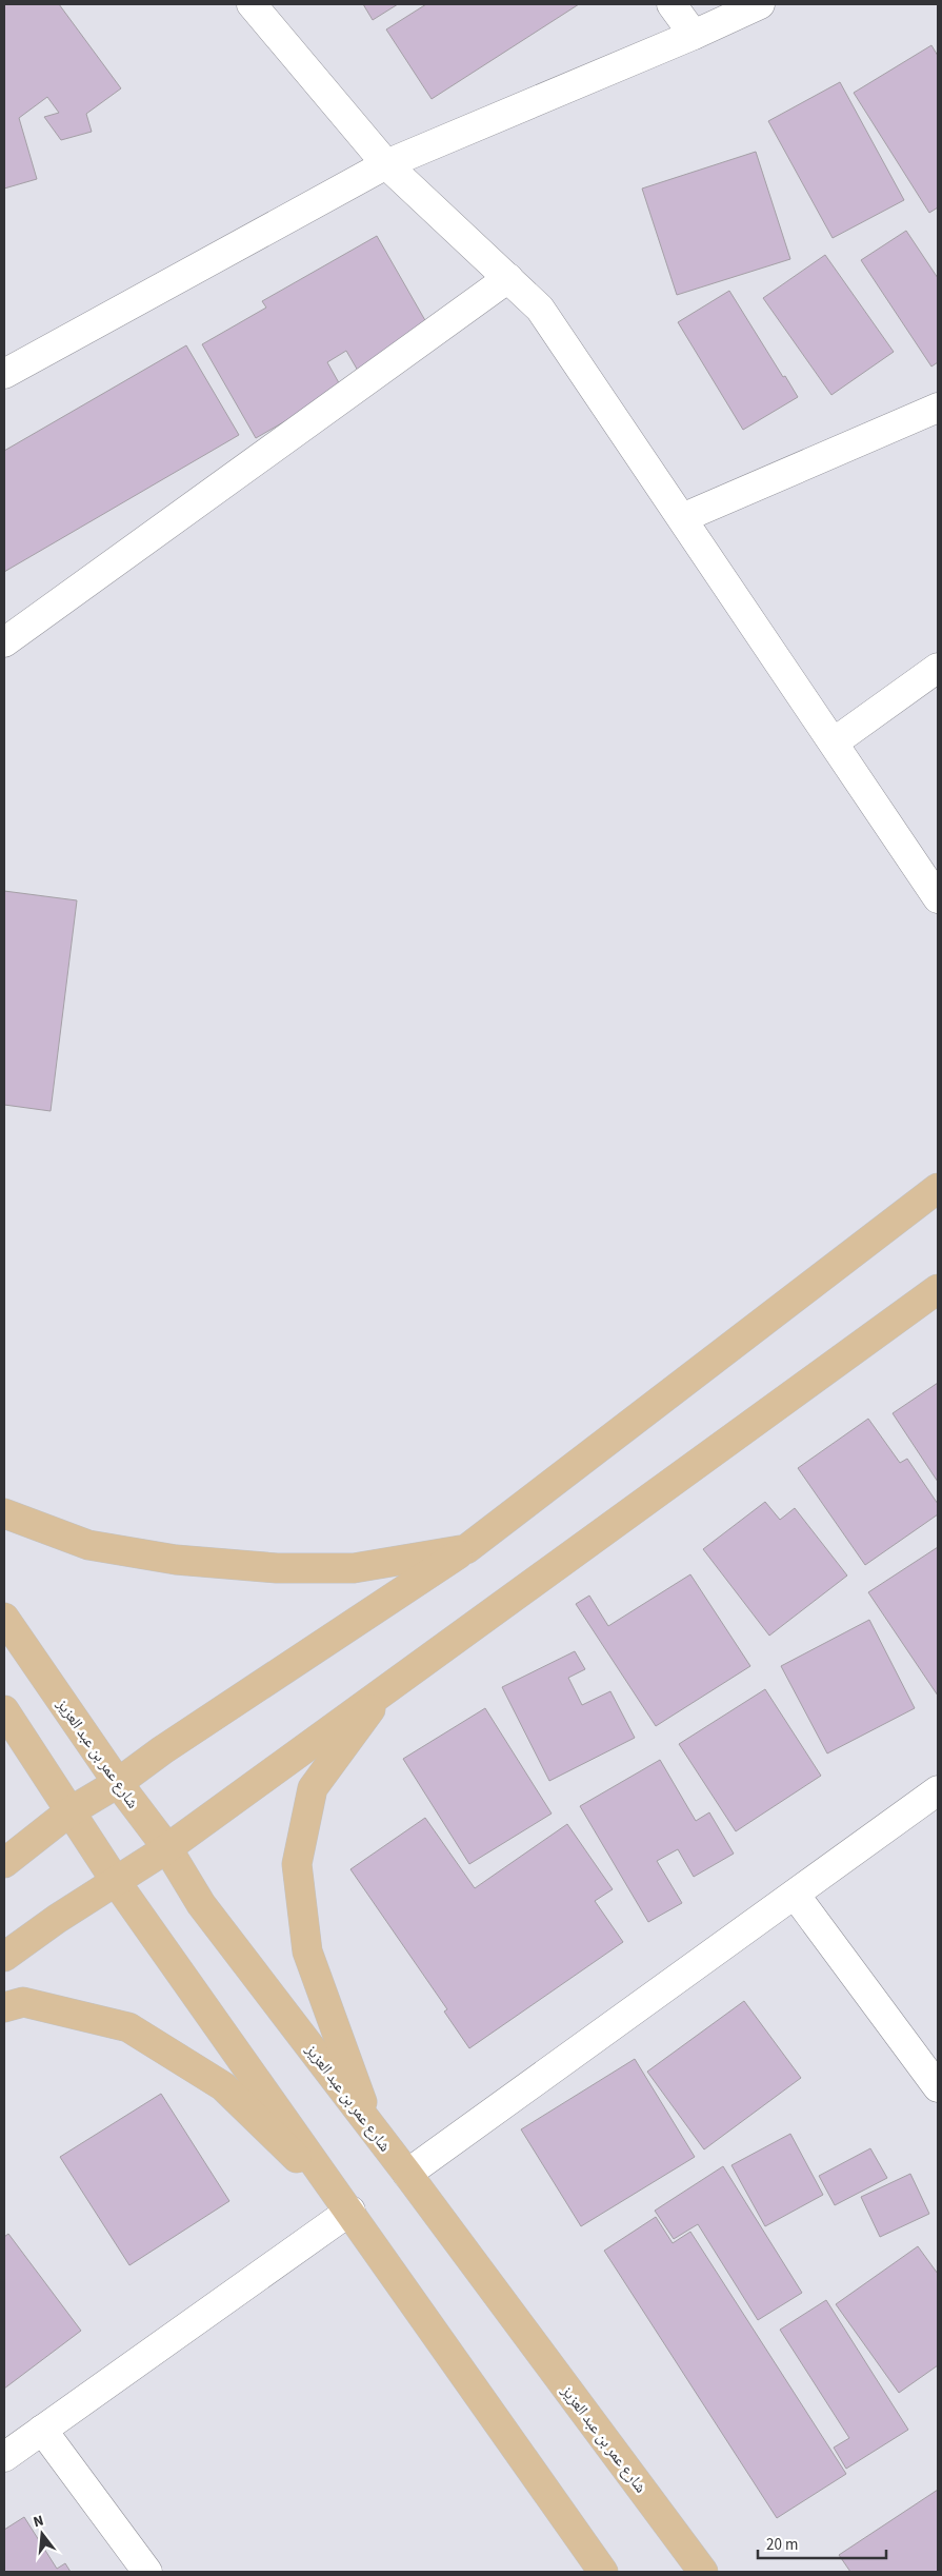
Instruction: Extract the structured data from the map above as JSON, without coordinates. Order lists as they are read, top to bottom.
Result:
{
  "streets": {
    "main road": ["شارع عمر بن عبد العزيز"]
  },
  "scale_bar": "20 m",
  "north": "top"
}
